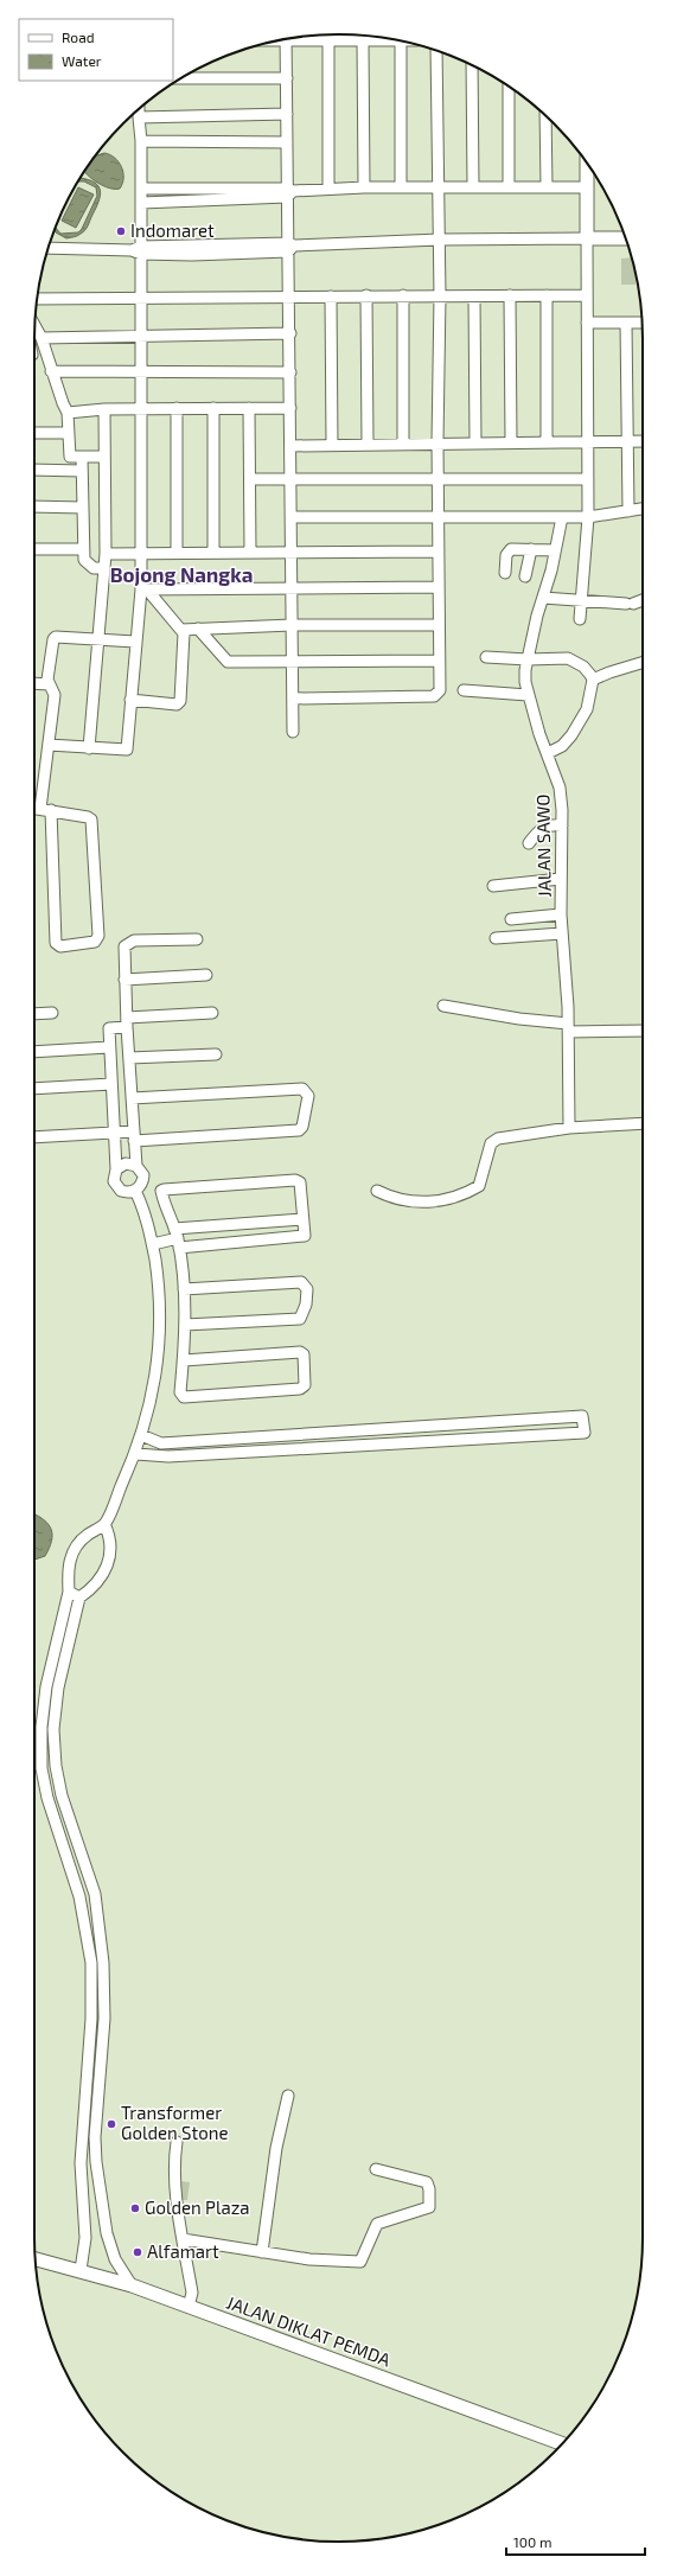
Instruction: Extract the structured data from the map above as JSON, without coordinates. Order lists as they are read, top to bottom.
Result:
{
  "streets": {
    "street": ["JALAN SAWO", "JALAN DIKLAT PEMDA"]
  },
  "districts": ["Bojong Nangka"],
  "places": [
    "Indomaret",
    "Transformer Golden Stone",
    "Golden Plaza",
    "Alfamart"
  ],
  "legend": ["Road", "Water"],
  "scale_bar": "100 m"
}
